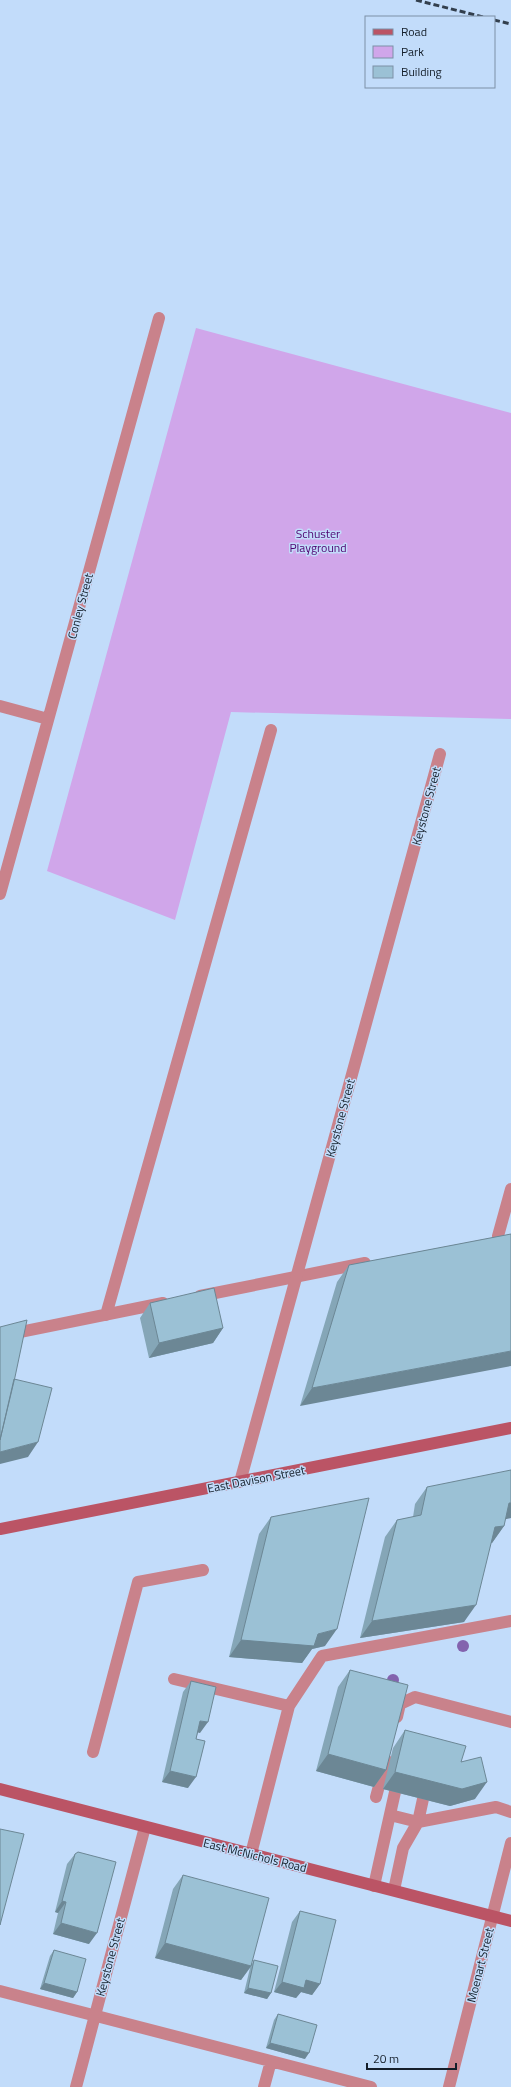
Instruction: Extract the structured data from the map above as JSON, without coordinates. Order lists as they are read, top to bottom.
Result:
{
  "streets": {
    "main road": ["East Davison Street", "East McNichols Road"],
    "street": ["Conley Street", "Keystone Street", "Moenart Street"]
  },
  "crossings": [
    ["Keystone Street", "East Davison Street"],
    ["Keystone Street", "East McNichols Road"],
    ["East McNichols Road", "Moenart Street"]
  ],
  "parks": ["Schuster Playground"],
  "legend": ["Road", "Park", "Building"],
  "scale_bar": "20 m"
}
